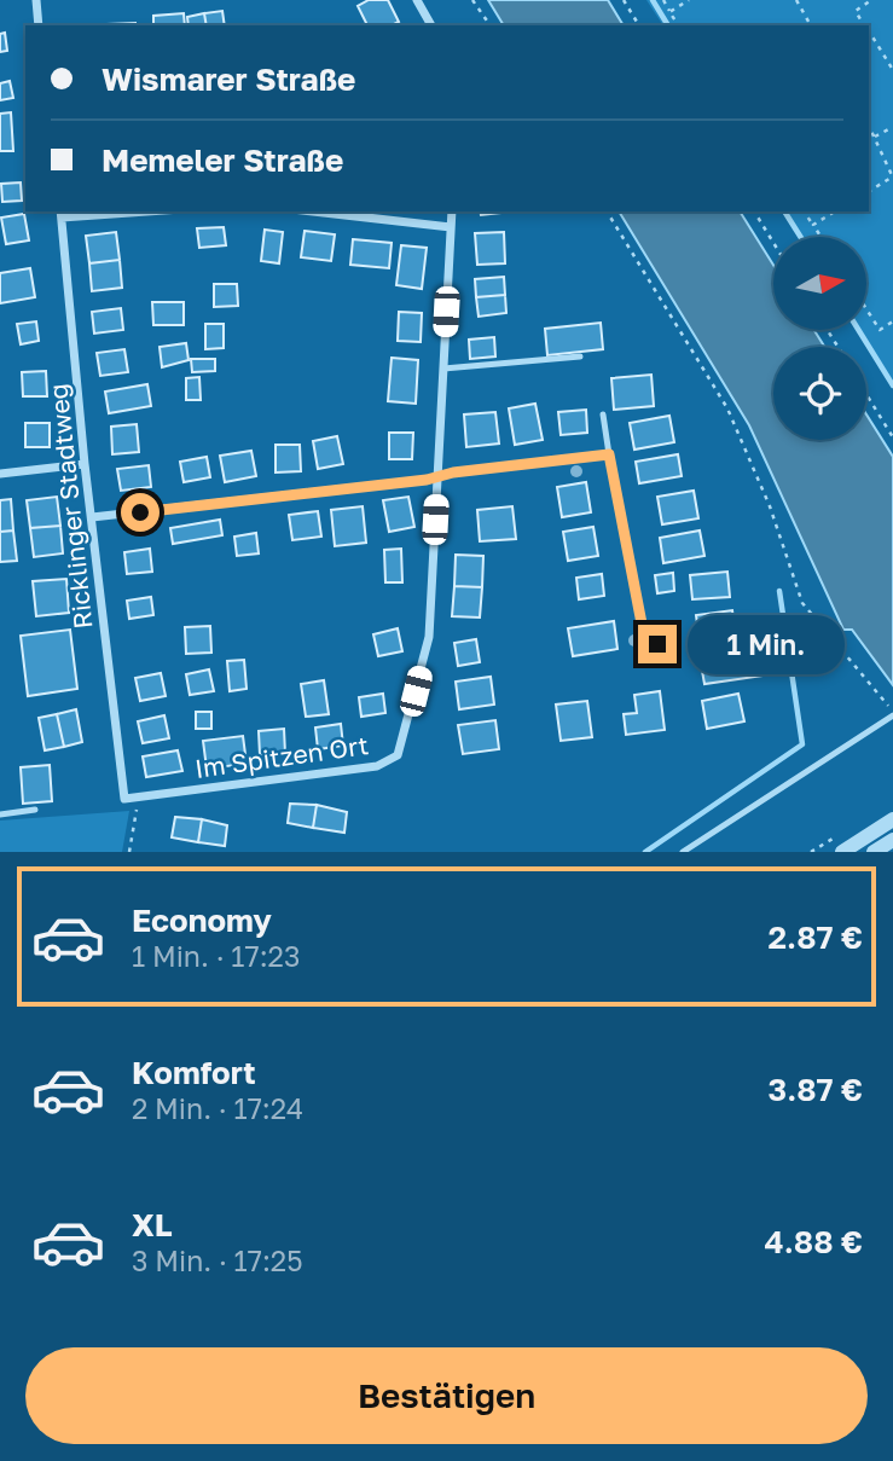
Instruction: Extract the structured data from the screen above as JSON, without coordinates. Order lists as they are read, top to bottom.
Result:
{
  "streets": {
    "street": ["Ricklinger Stadtweg", "Im Spitzen Ort"]
  },
  "crossings": [
    ["Ricklinger Stadtweg", "Im Spitzen Ort"]
  ],
  "north": "right",
  "page": {
    "banner": ["Wismarer Straße", "Memeler Straße"],
    "bubble": "1 Min.",
    "list": [
      {
        "name": "Economy",
        "note": "1 Min. · 17:23",
        "value": "2.87 €"
      },
      {
        "name": "Komfort",
        "note": "2 Min. · 17:24",
        "value": "3.87 €"
      },
      {
        "name": "XL",
        "note": "3 Min. · 17:25",
        "value": "4.88 €"
      }
    ],
    "buttons": "Bestätigen"
  }
}
